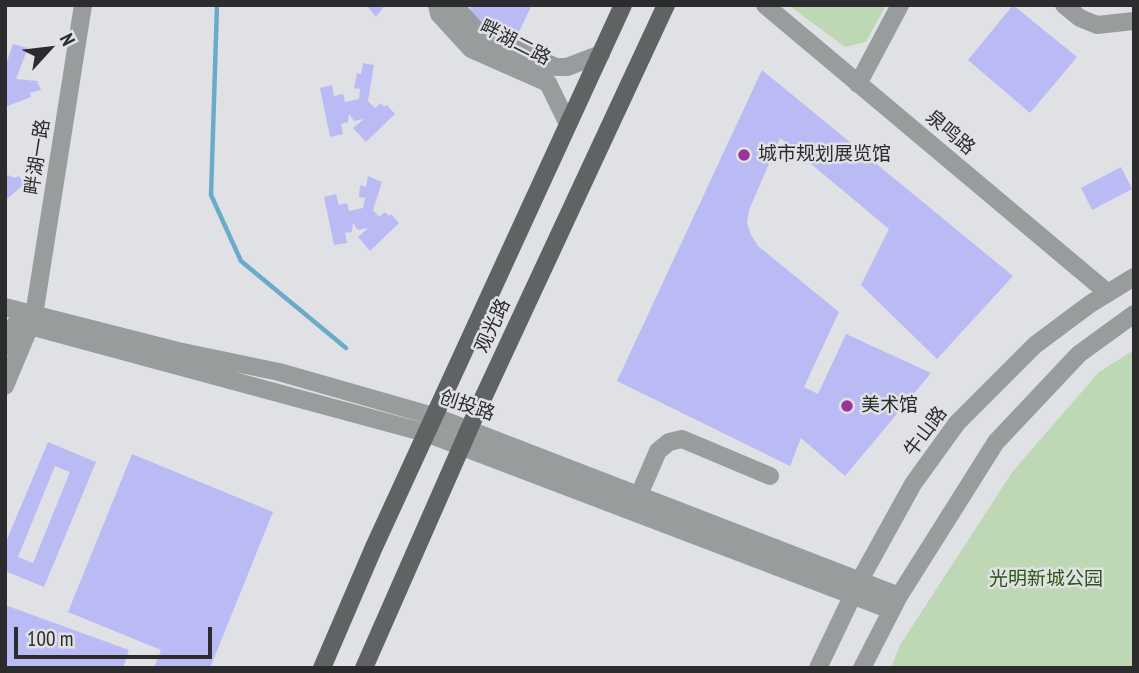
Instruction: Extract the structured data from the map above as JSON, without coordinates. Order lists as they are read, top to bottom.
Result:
{
  "streets": {
    "main road": ["观光路"],
    "street": [
      "畔湖二路",
      "泉鸣路",
      "畔湖一路",
      "创投路",
      "牛山路"
    ]
  },
  "crossings": [
    ["畔湖二路", "观光路"],
    ["泉鸣路", "牛山路"],
    ["畔湖一路", "创投路"],
    ["观光路", "创投路"],
    ["创投路", "牛山路"]
  ],
  "parks": ["光明新城公园"],
  "places": ["城市规划展览馆", "美术馆"],
  "scale_bar": "100 m",
  "north": "top right"
}
